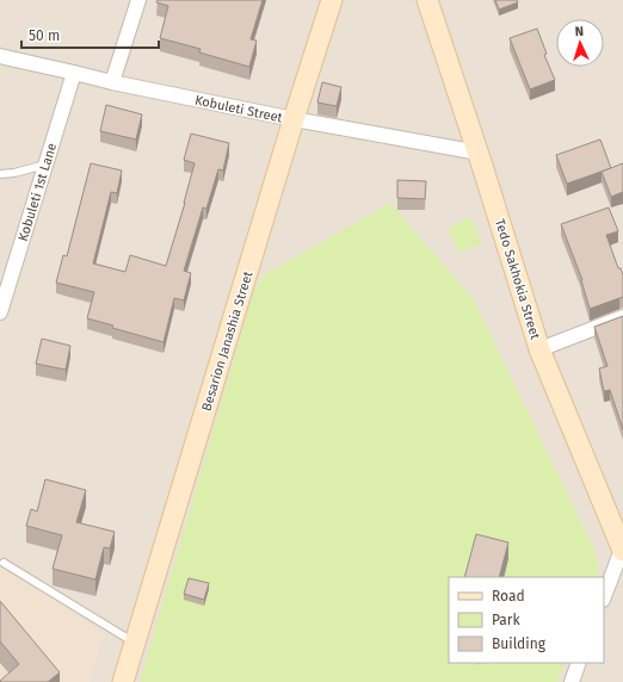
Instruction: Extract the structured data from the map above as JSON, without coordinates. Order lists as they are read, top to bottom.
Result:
{
  "streets": {
    "street": [
      "Kobuleti Street",
      "Kobuleti 1st Lane",
      "Tedo Sakhokia Street",
      "Besarion Janashia Street"
    ]
  },
  "crossings": [
    ["Kobuleti Street", "Kobuleti 1st Lane"],
    ["Kobuleti Street", "Tedo Sakhokia Street"],
    ["Kobuleti Street", "Besarion Janashia Street"]
  ],
  "legend": ["Road", "Park", "Building"],
  "scale_bar": "50 m",
  "north": "top"
}
